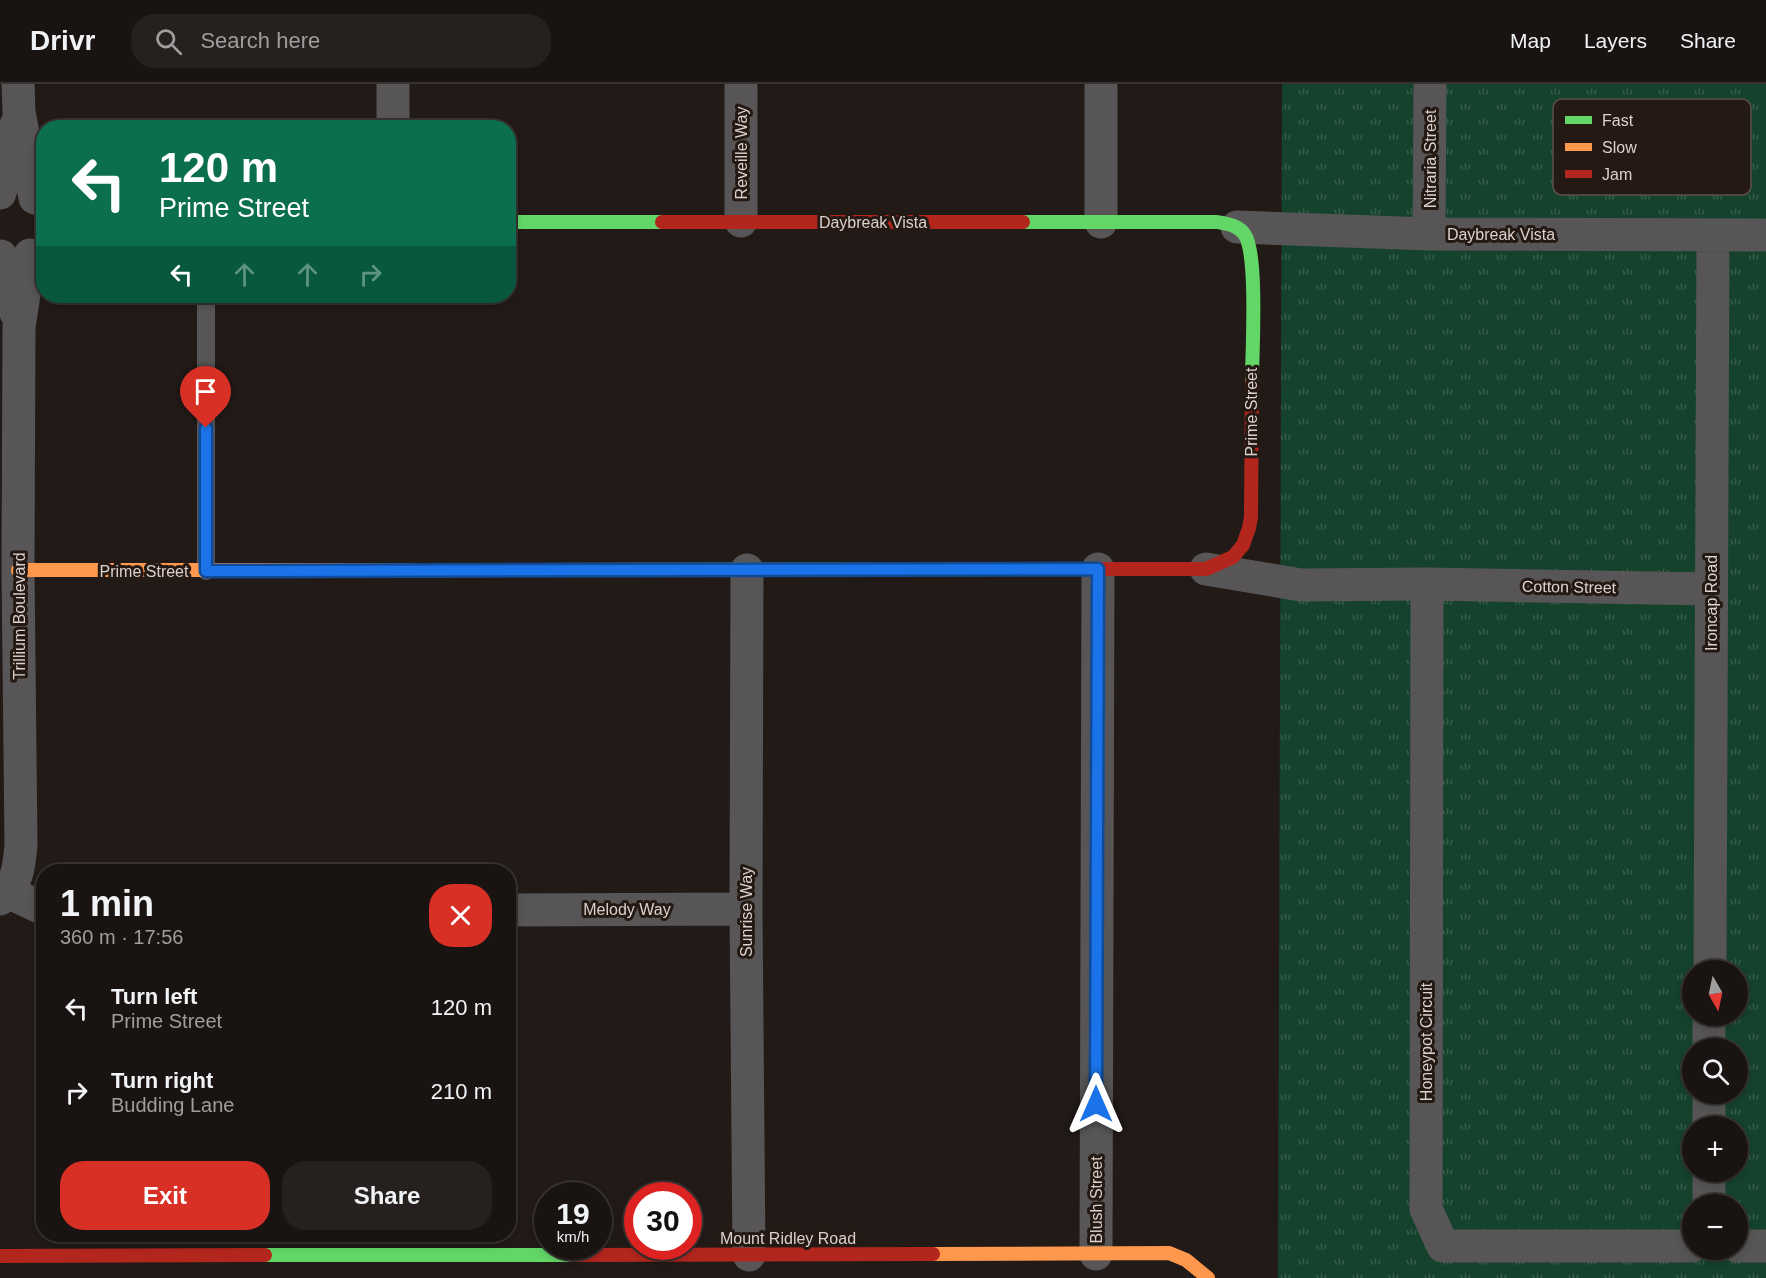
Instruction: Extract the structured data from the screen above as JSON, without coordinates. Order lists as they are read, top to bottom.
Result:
{
  "streets": {
    "street": [
      "Reveille Way",
      "Nitraria Street",
      "Daybreak Vista",
      "Prime Street",
      "Cotton Street",
      "Ironcap Road",
      "Trillium Boulevard",
      "Melody Way",
      "Sunrise Way",
      "Honeypot Circuit",
      "Blush Street",
      "Mount Ridley Road"
    ]
  },
  "crossings": [
    ["Reveille Way", "Daybreak Vista"],
    ["Nitraria Street", "Daybreak Vista"],
    ["Daybreak Vista", "Prime Street"],
    ["Daybreak Vista", "Ironcap Road"],
    ["Prime Street", "Cotton Street"],
    ["Prime Street", "Trillium Boulevard"],
    ["Prime Street", "Sunrise Way"],
    ["Prime Street", "Honeypot Circuit"],
    ["Prime Street", "Blush Street"],
    ["Cotton Street", "Ironcap Road"],
    ["Cotton Street", "Honeypot Circuit"],
    ["Melody Way", "Sunrise Way"],
    ["Sunrise Way", "Mount Ridley Road"],
    ["Blush Street", "Mount Ridley Road"]
  ],
  "legend": ["Fast", "Slow", "Jam"],
  "north": "bottom",
  "page": {
    "header": "Drivr",
    "search": "Search here",
    "nav": ["Map", "Layers", "Share"],
    "turn": ["120 m", "Prime Street"],
    "heading": ["1 min", "360 m · 17:56"],
    "map_buttons": ["+", "−"],
    "list": [
      {
        "name": "Turn left",
        "note": "Prime Street",
        "value": "120 m"
      },
      {
        "name": "Turn right",
        "note": "Budding Lane",
        "value": "210 m"
      }
    ],
    "buttons": ["Exit", "Share"],
    "speed": "19 km/h",
    "limit": "30"
  }
}
